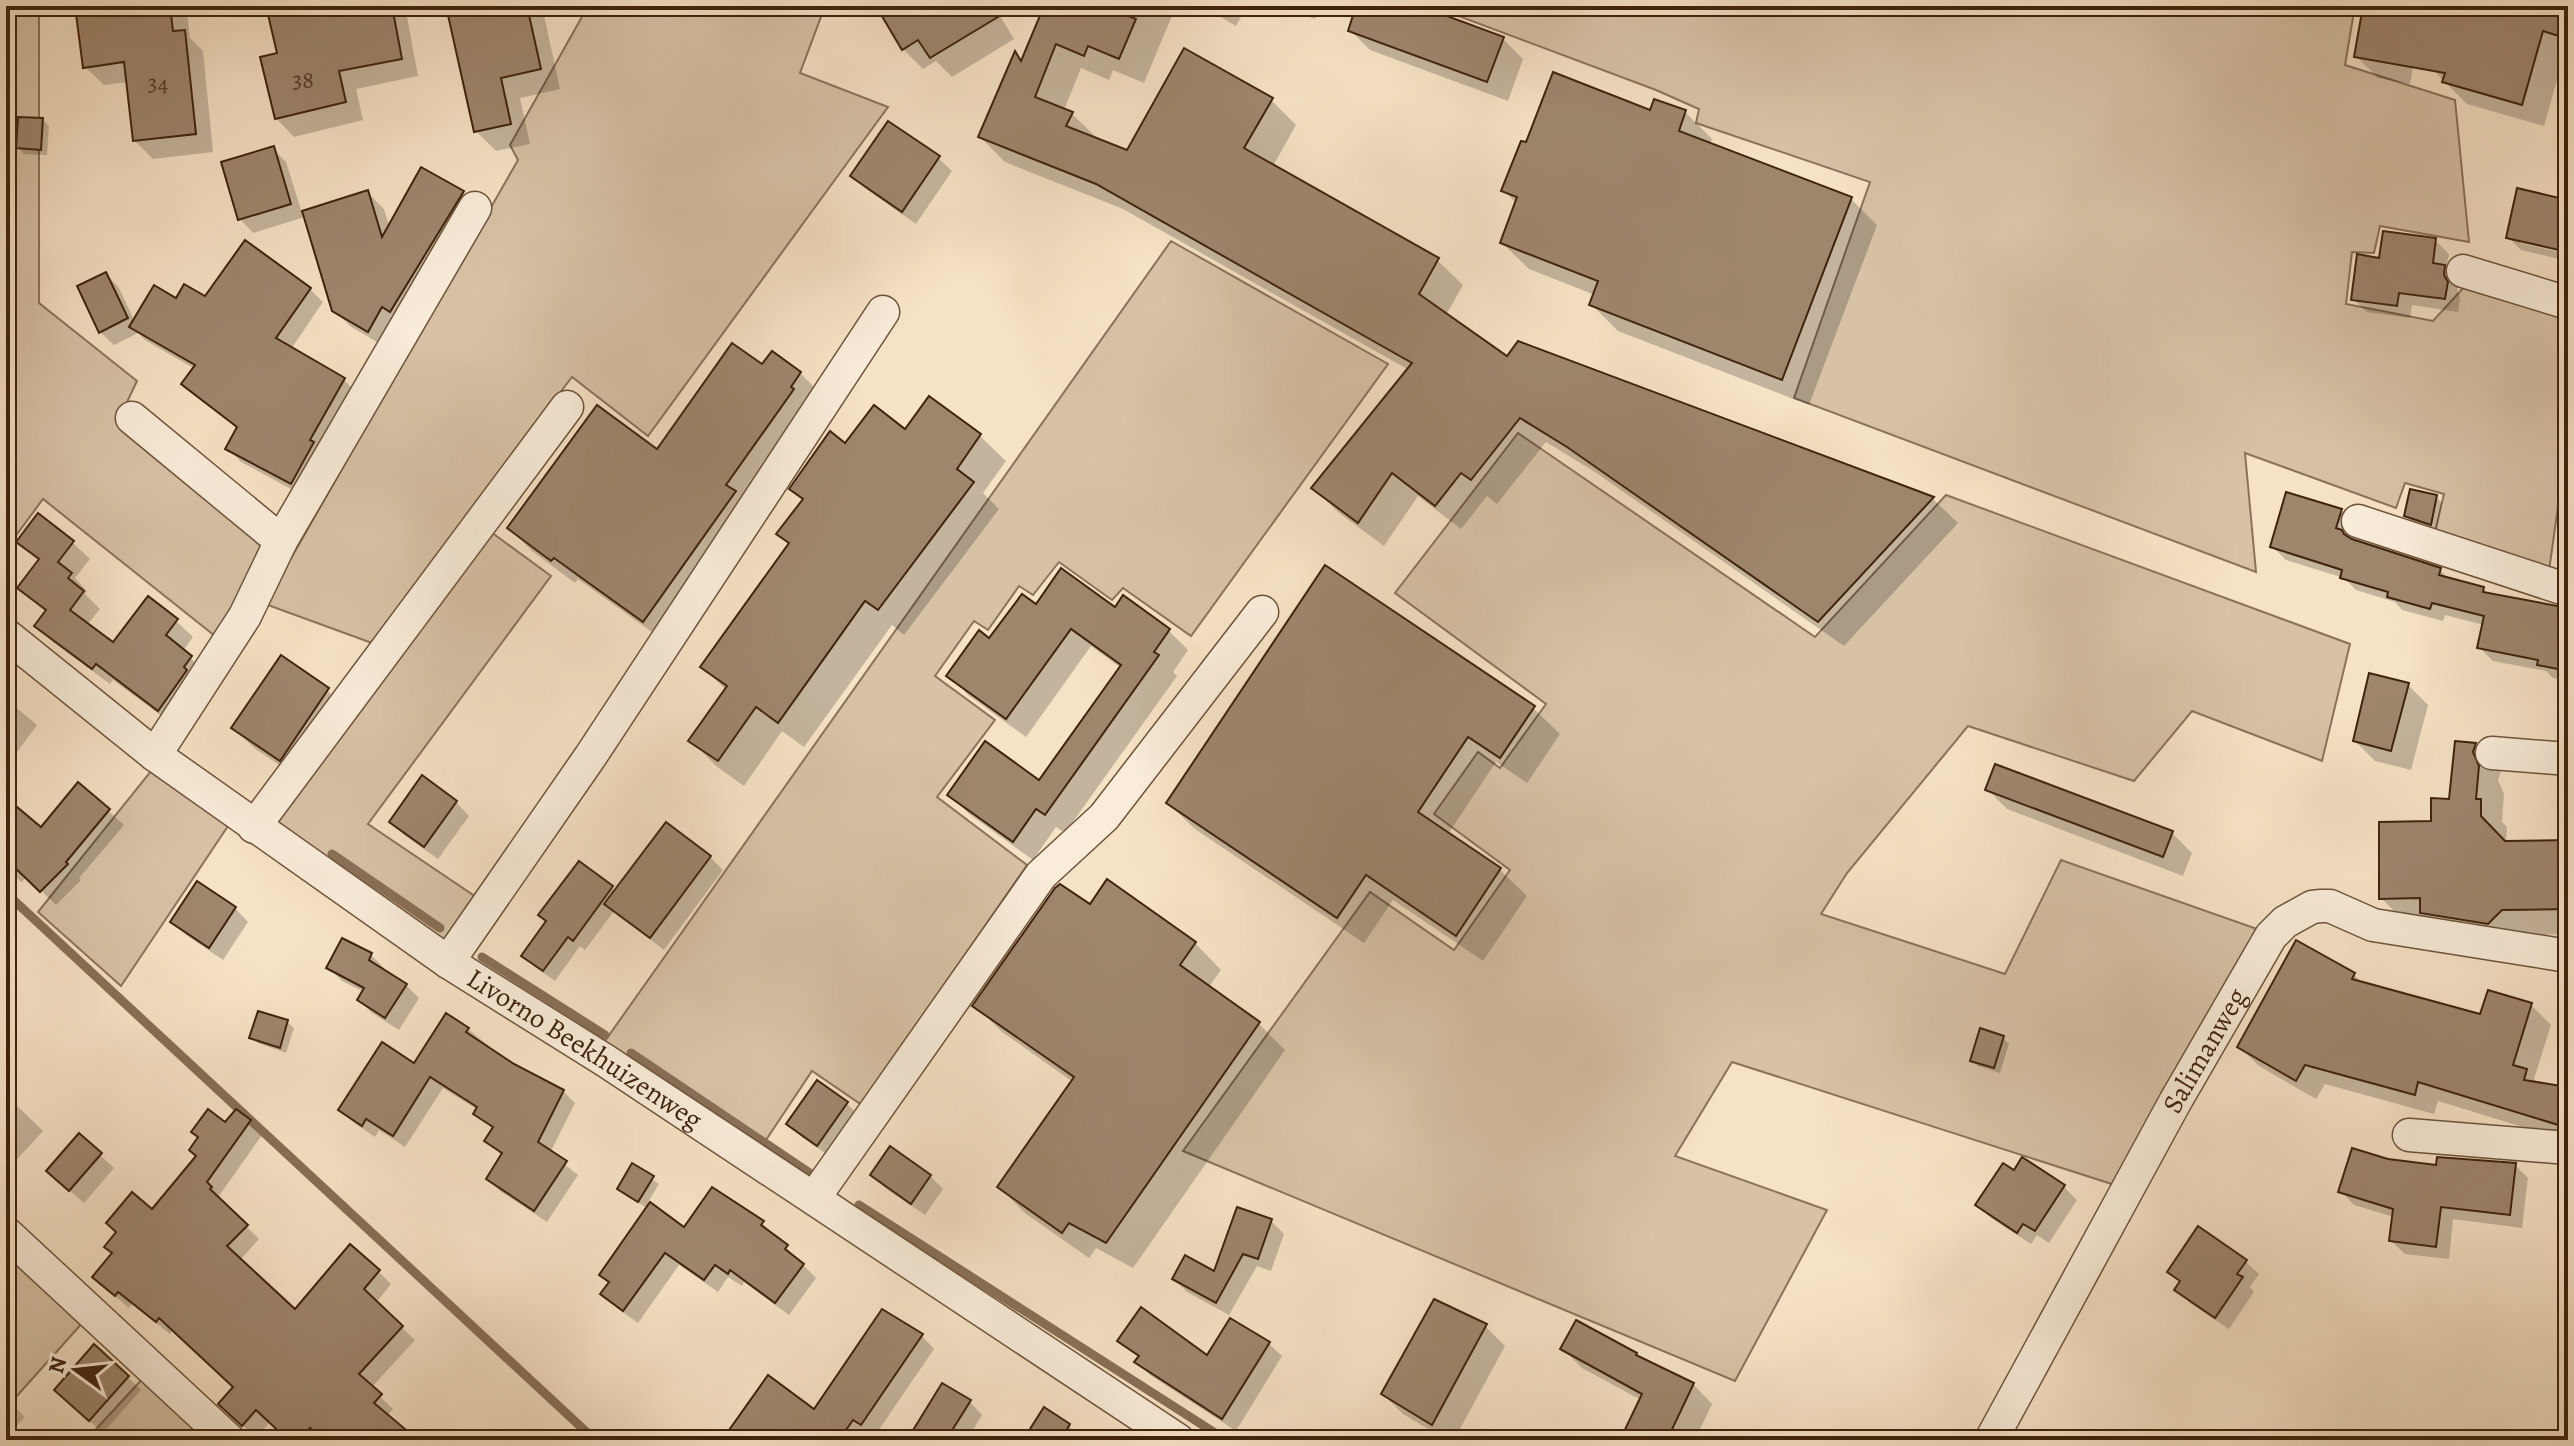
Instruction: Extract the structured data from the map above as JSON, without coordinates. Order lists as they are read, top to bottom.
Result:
{
  "streets": {
    "street": ["Livorno Beekhuizenweg", "Salimanweg"]
  },
  "house_numbers": ["38", "34"],
  "north": "left"
}
